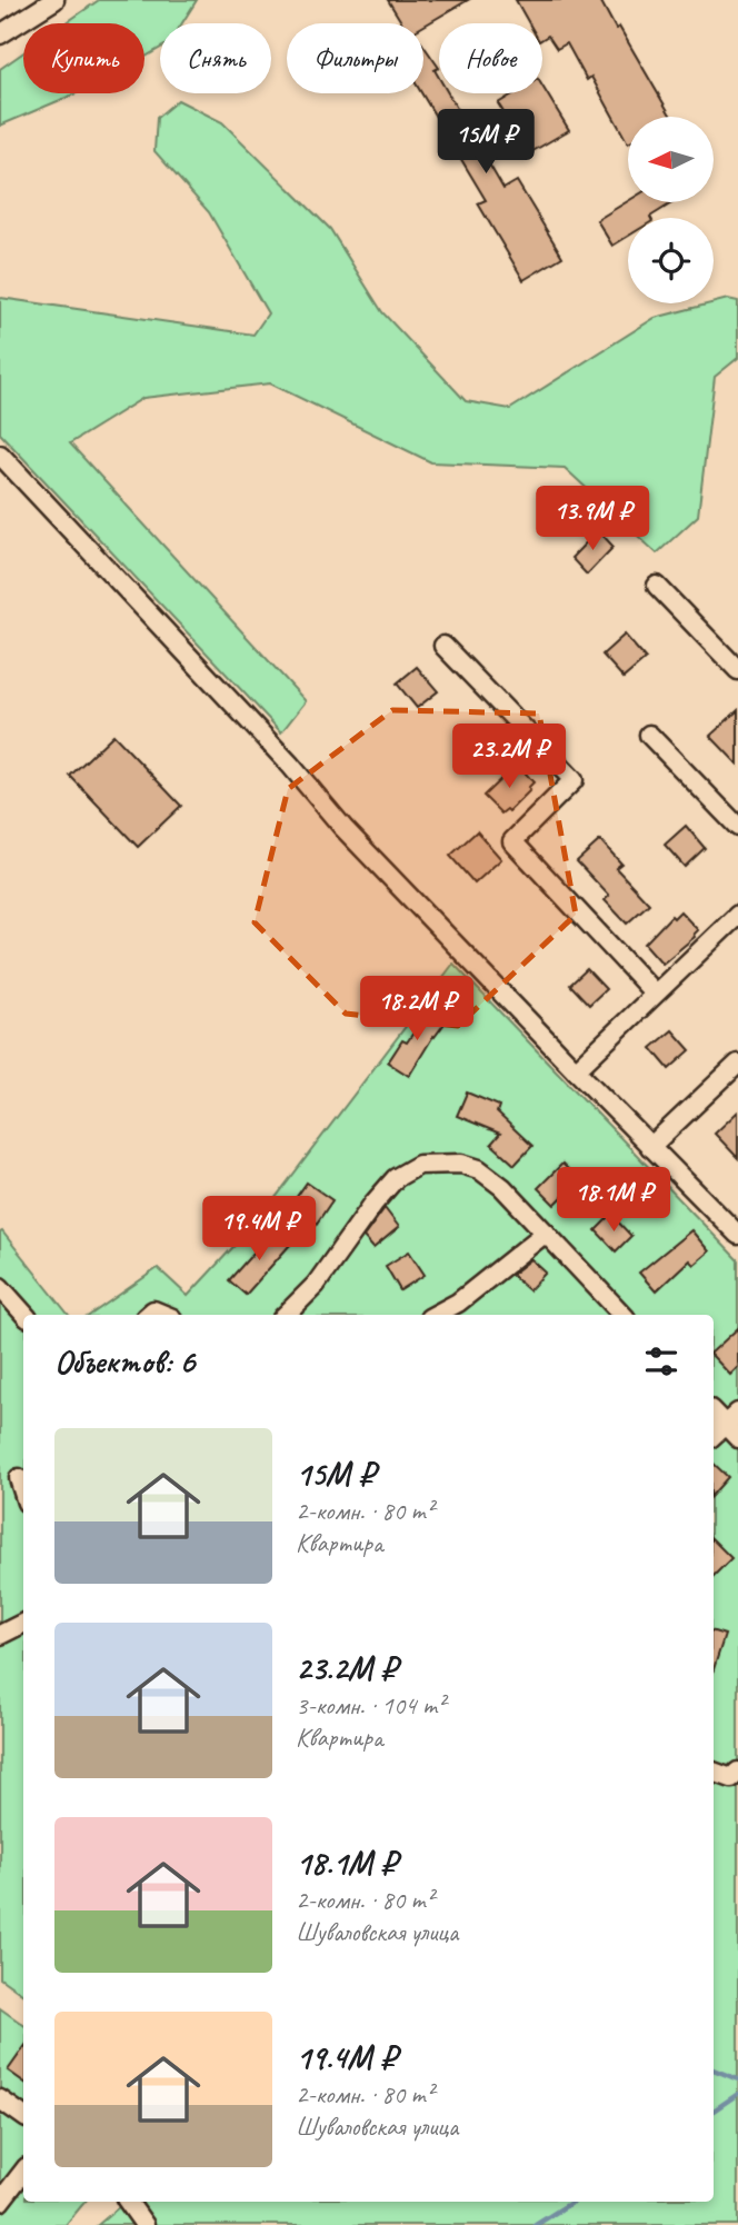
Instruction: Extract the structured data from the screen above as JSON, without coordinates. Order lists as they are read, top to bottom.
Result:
{
  "north": "left",
  "page": {
    "chip": [
      "Купить",
      "Снять",
      "Фильтры",
      "Новое"
    ],
    "price": [
      "15M ₽",
      "13.9M ₽",
      "23.2M ₽",
      "18.2M ₽",
      "18.1M ₽",
      "19.4M ₽"
    ],
    "heading": "Объектов: 6",
    "list": [
      {
        "name": "15M ₽",
        "note": "2-комн. · 80 m² · Квартира"
      },
      {
        "name": "23.2M ₽",
        "note": "3-комн. · 104 m² · Квартира"
      },
      {
        "name": "18.1M ₽",
        "note": "2-комн. · 80 m² · Шуваловская улица"
      },
      {
        "name": "19.4M ₽",
        "note": "2-комн. · 80 m² · Шуваловская улица"
      }
    ]
  }
}
